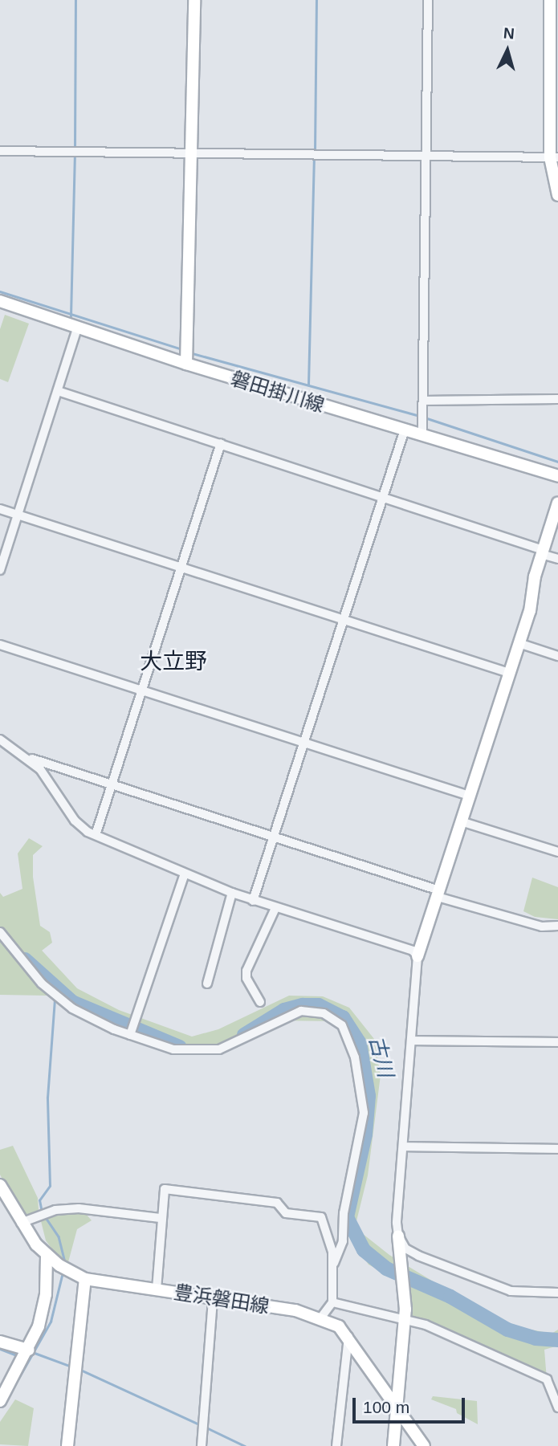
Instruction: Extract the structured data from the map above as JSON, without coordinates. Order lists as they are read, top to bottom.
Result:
{
  "streets": {
    "street": ["磐田掛川線", "豊浜磐田線"]
  },
  "districts": ["大立野"],
  "water": ["古川"],
  "scale_bar": "100 m",
  "north": "top"
}
